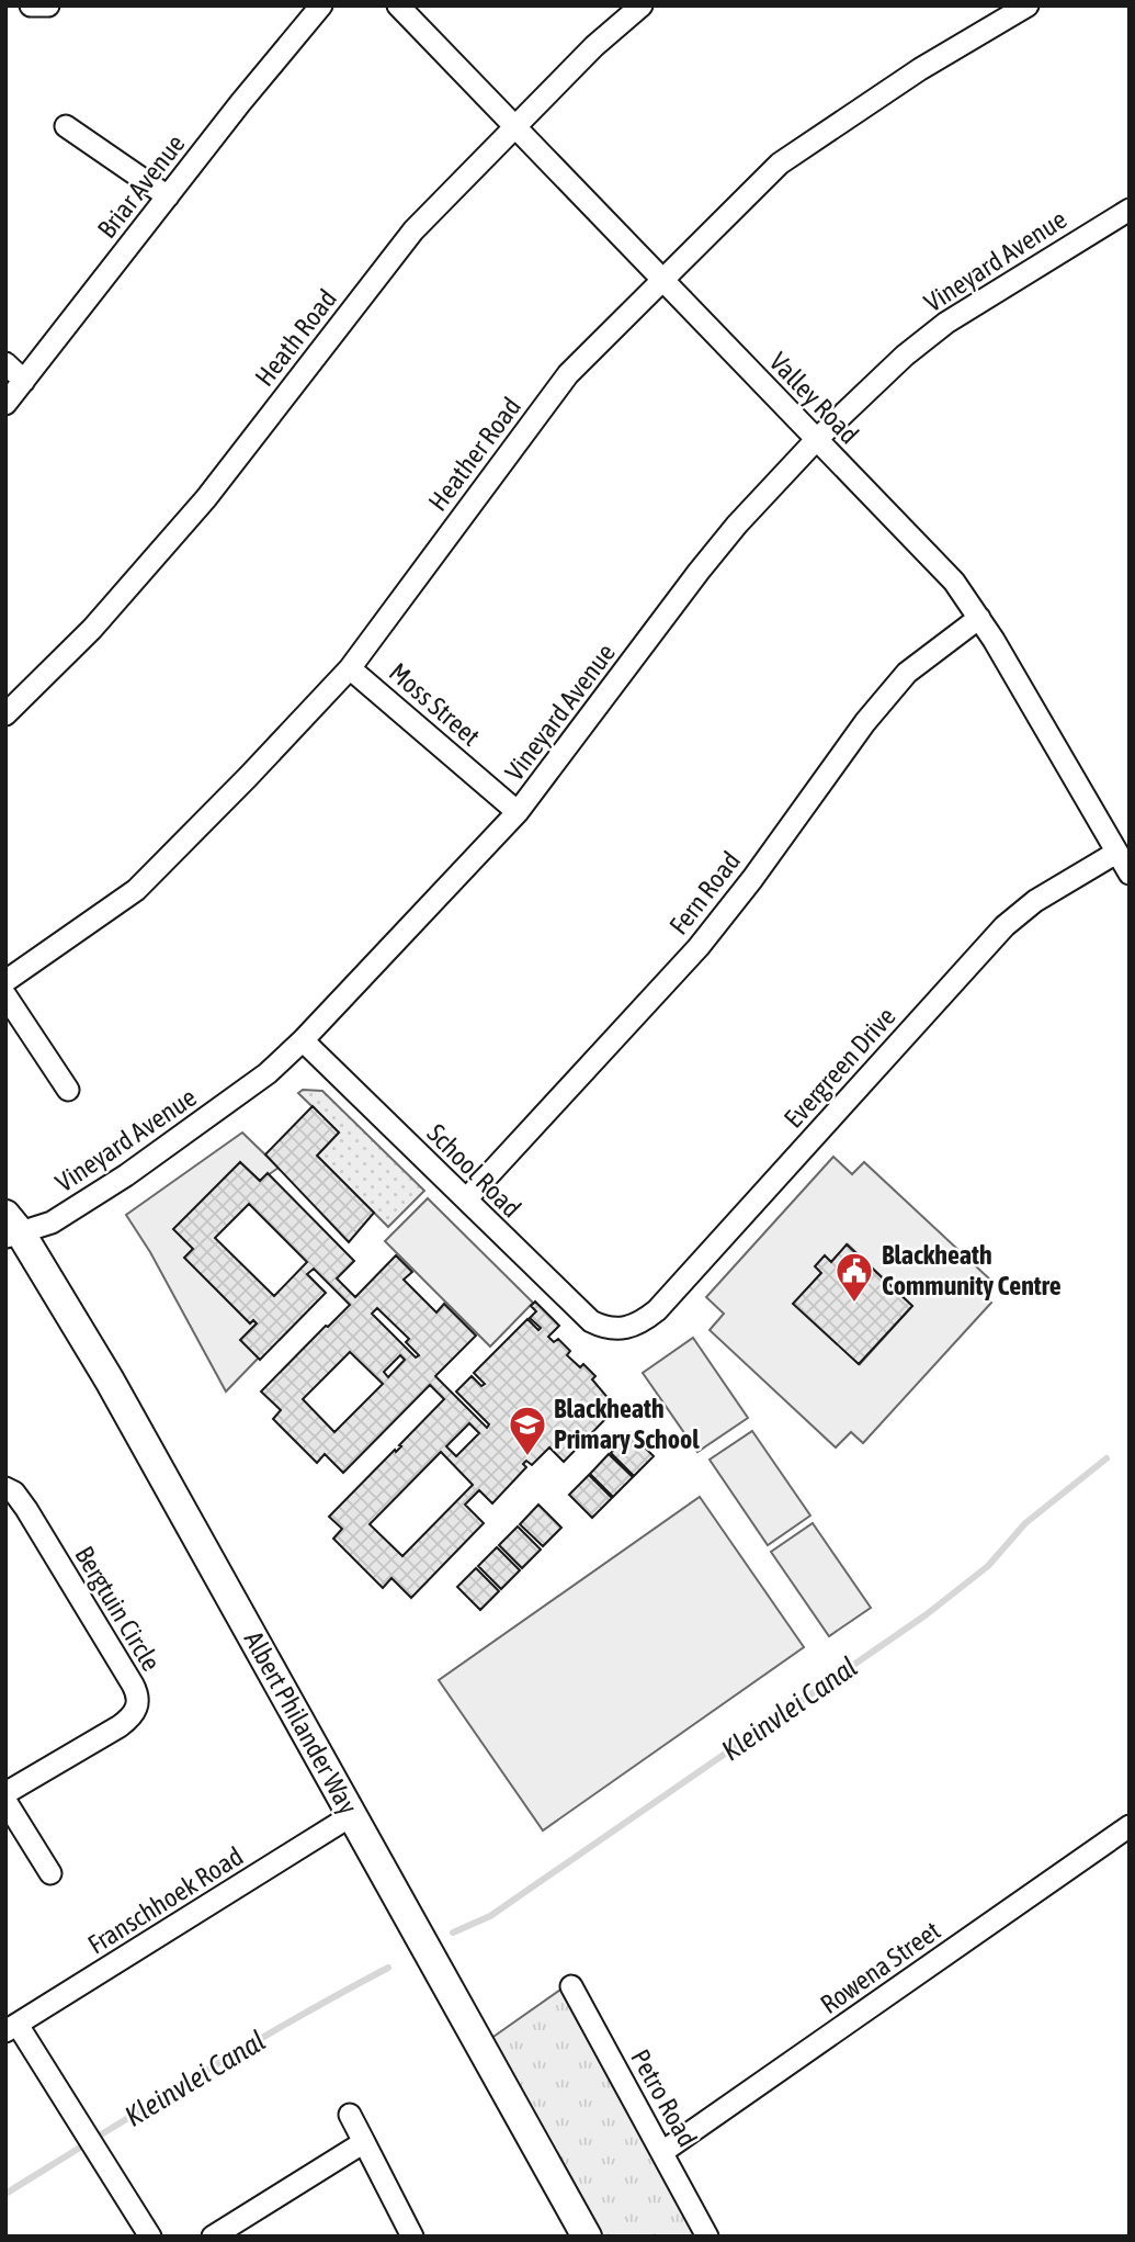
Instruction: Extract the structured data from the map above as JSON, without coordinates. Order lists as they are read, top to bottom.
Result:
{
  "streets": {
    "street": [
      "Briar Avenue",
      "Vineyard Avenue",
      "Heath Road",
      "Valley Road",
      "Heather Road",
      "Moss Street",
      "Fern Road",
      "Evergreen Drive",
      "School Road",
      "Bergtuin Circle",
      "Albert Philander Way",
      "Franschhoek Road",
      "Rowena Street",
      "Petro Road"
    ]
  },
  "crossings": [
    ["Vineyard Avenue", "Valley Road"],
    ["Vineyard Avenue", "Moss Street"],
    ["Vineyard Avenue", "School Road"],
    ["Vineyard Avenue", "Albert Philander Way"],
    ["Heath Road", "Valley Road"],
    ["Valley Road", "Heather Road"],
    ["Valley Road", "Fern Road"],
    ["Valley Road", "Evergreen Drive"],
    ["Heather Road", "Moss Street"],
    ["Fern Road", "School Road"],
    ["Evergreen Drive", "School Road"],
    ["Albert Philander Way", "Franschhoek Road"],
    ["Rowena Street", "Petro Road"]
  ],
  "water": ["Kleinvlei Canal"],
  "places": {
    "public building": ["Blackheath Community Centre"],
    "school or university": ["Blackheath Primary School"]
  }
}
